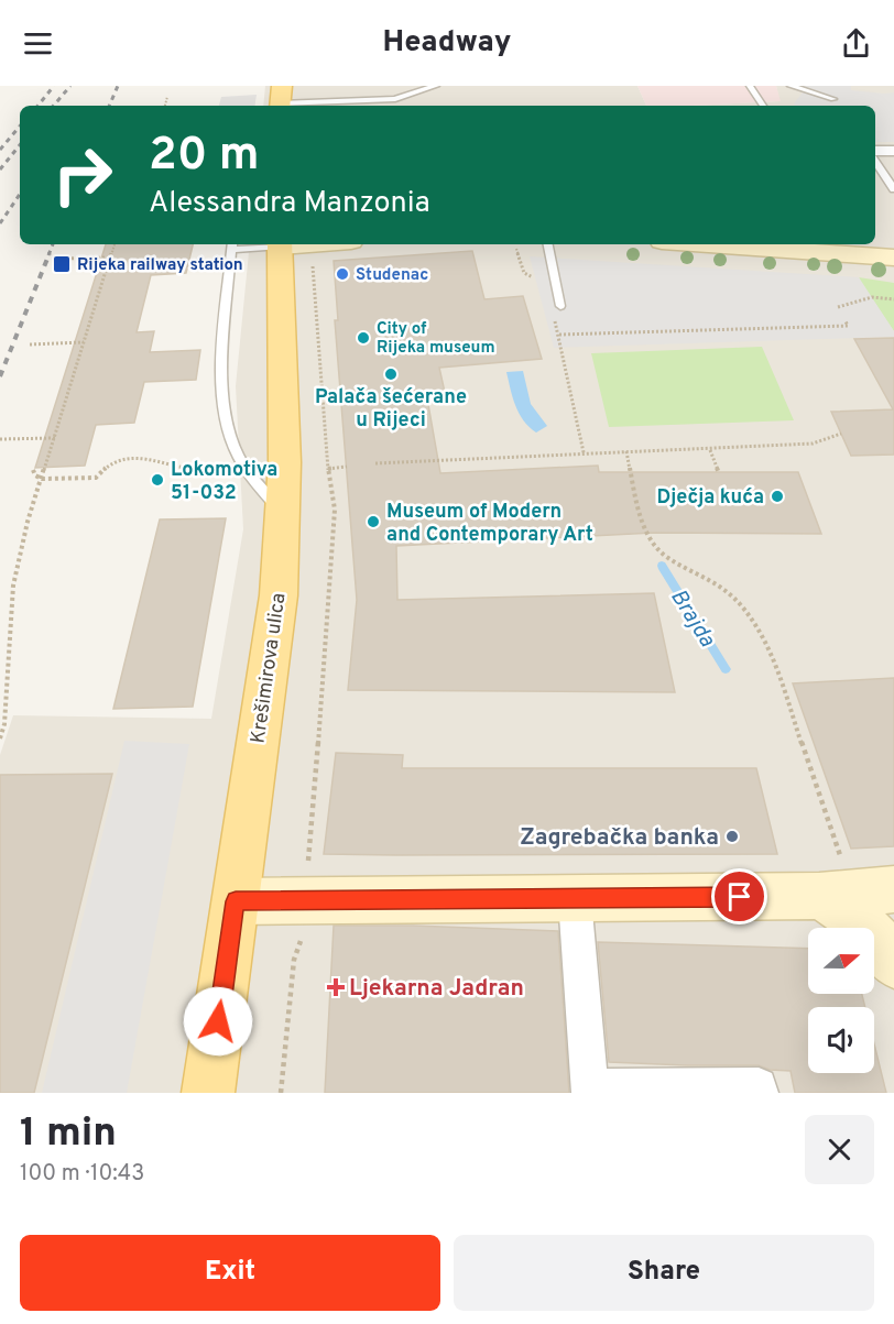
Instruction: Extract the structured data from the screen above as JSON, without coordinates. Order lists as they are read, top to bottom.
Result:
{
  "streets": {
    "main road": ["Krešimirova ulica"]
  },
  "water": ["Brajda"],
  "places": {
    "transit": ["Rijeka railway station"],
    "other": [
      "Studenac",
      "City of Rijeka museum",
      "Palača šećerane u Rijeci",
      "Lokomotiva 51-032",
      "Dječja kuća",
      "Museum of Modern and Contemporary Art",
      "Zagrebačka banka"
    ],
    "health": ["Ljekarna Jadran"]
  },
  "north": "right",
  "page": {
    "header": "Headway",
    "turn": ["20 m", "Alessandra Manzonia"],
    "heading": ["1 min", "100 m · 10:43"],
    "buttons": ["Exit", "Share"]
  }
}
